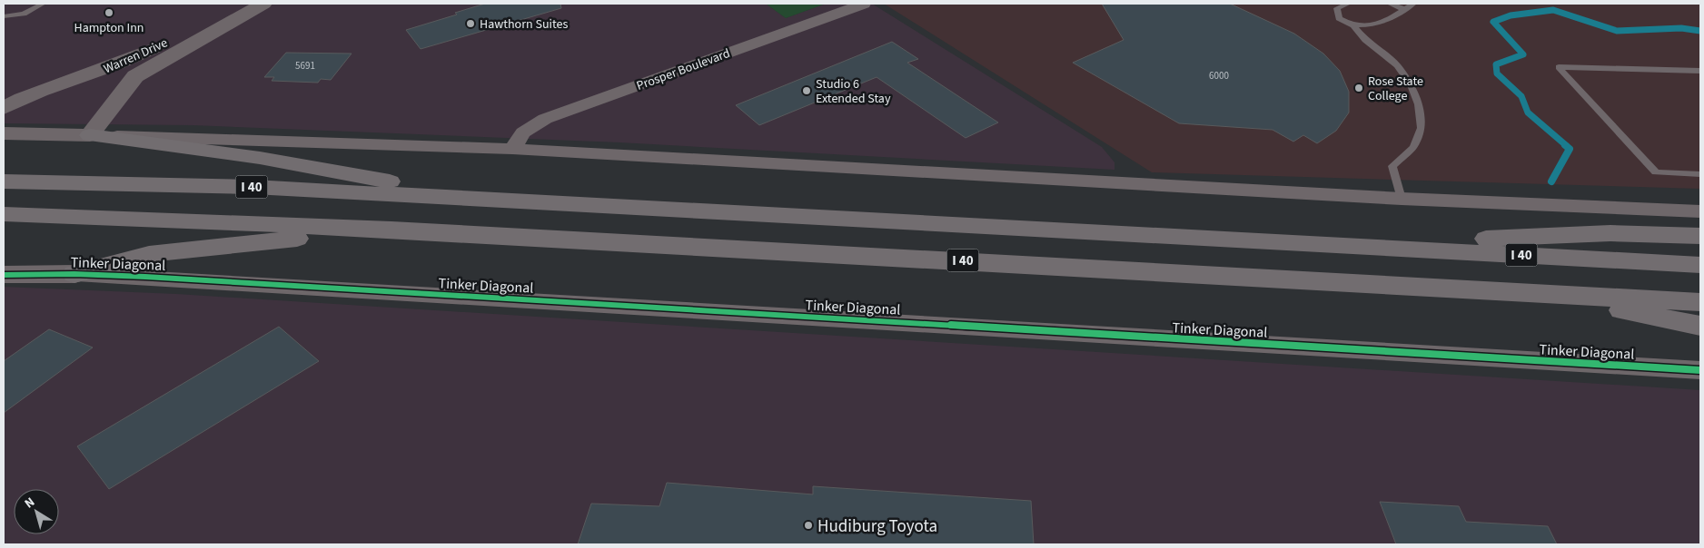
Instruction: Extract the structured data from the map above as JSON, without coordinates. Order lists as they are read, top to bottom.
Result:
{
  "streets": {
    "highway": ["I 40"],
    "street": ["Warren Drive", "Prosper Boulevard", "Tinker Diagonal"]
  },
  "places": [
    "Hampton Inn",
    "Hawthorn Suites",
    "Rose State College",
    "Studio 6 Extended Stay",
    "Hudiburg Toyota"
  ],
  "house_numbers": ["5691", "6000"],
  "north": "top left"
}
